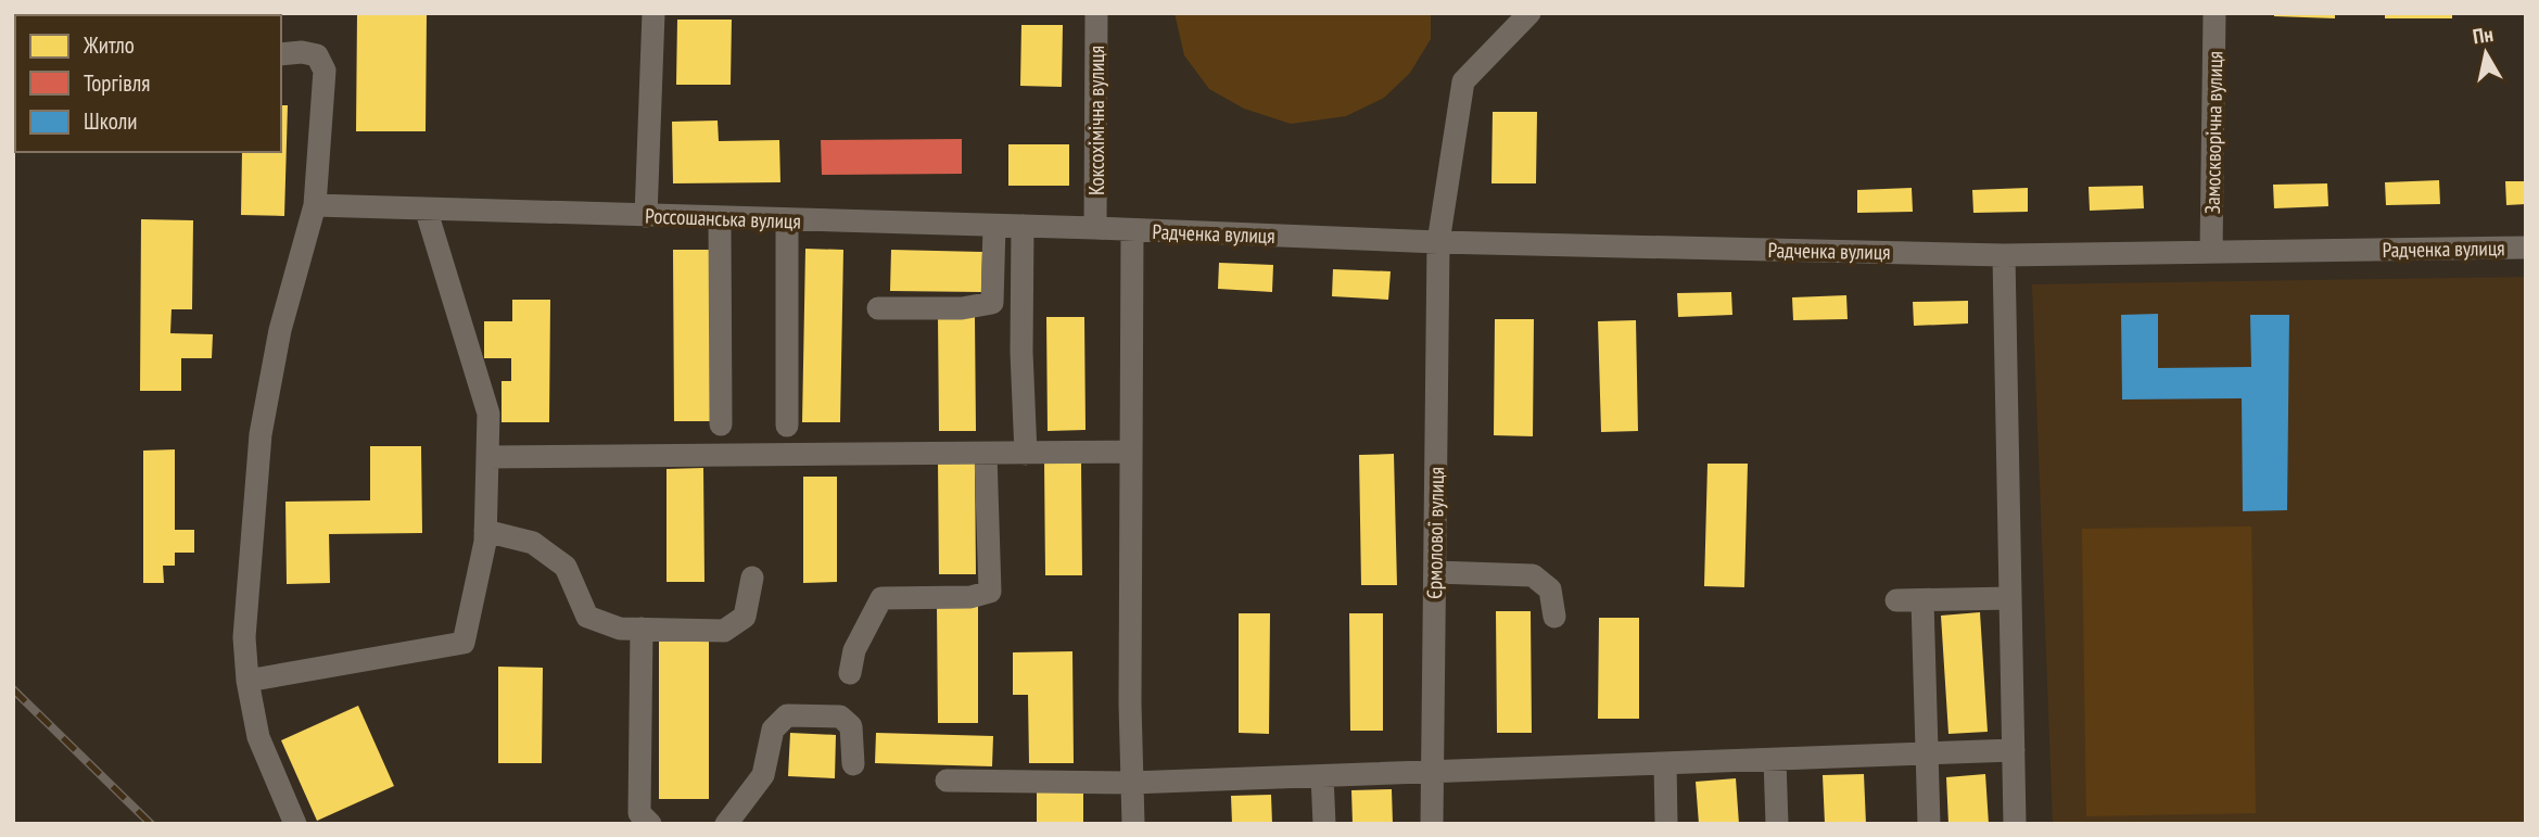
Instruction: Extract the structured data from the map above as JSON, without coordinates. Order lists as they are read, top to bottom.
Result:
{
  "streets": {
    "street": [
      "Коксохімічна вулиця",
      "Замоскворічна вулиця",
      "Россошанська вулиця",
      "Радченка вулиця",
      "Єрмолової вулиця"
    ]
  },
  "crossings": [
    ["Коксохімічна вулиця", "Россошанська вулиця"],
    ["Замоскворічна вулиця", "Радченка вулиця"],
    ["Россошанська вулиця", "Радченка вулиця"],
    ["Радченка вулиця", "Єрмолової вулиця"]
  ],
  "legend": ["Житло", "Торгівля", "Школи"],
  "north": "top"
}
